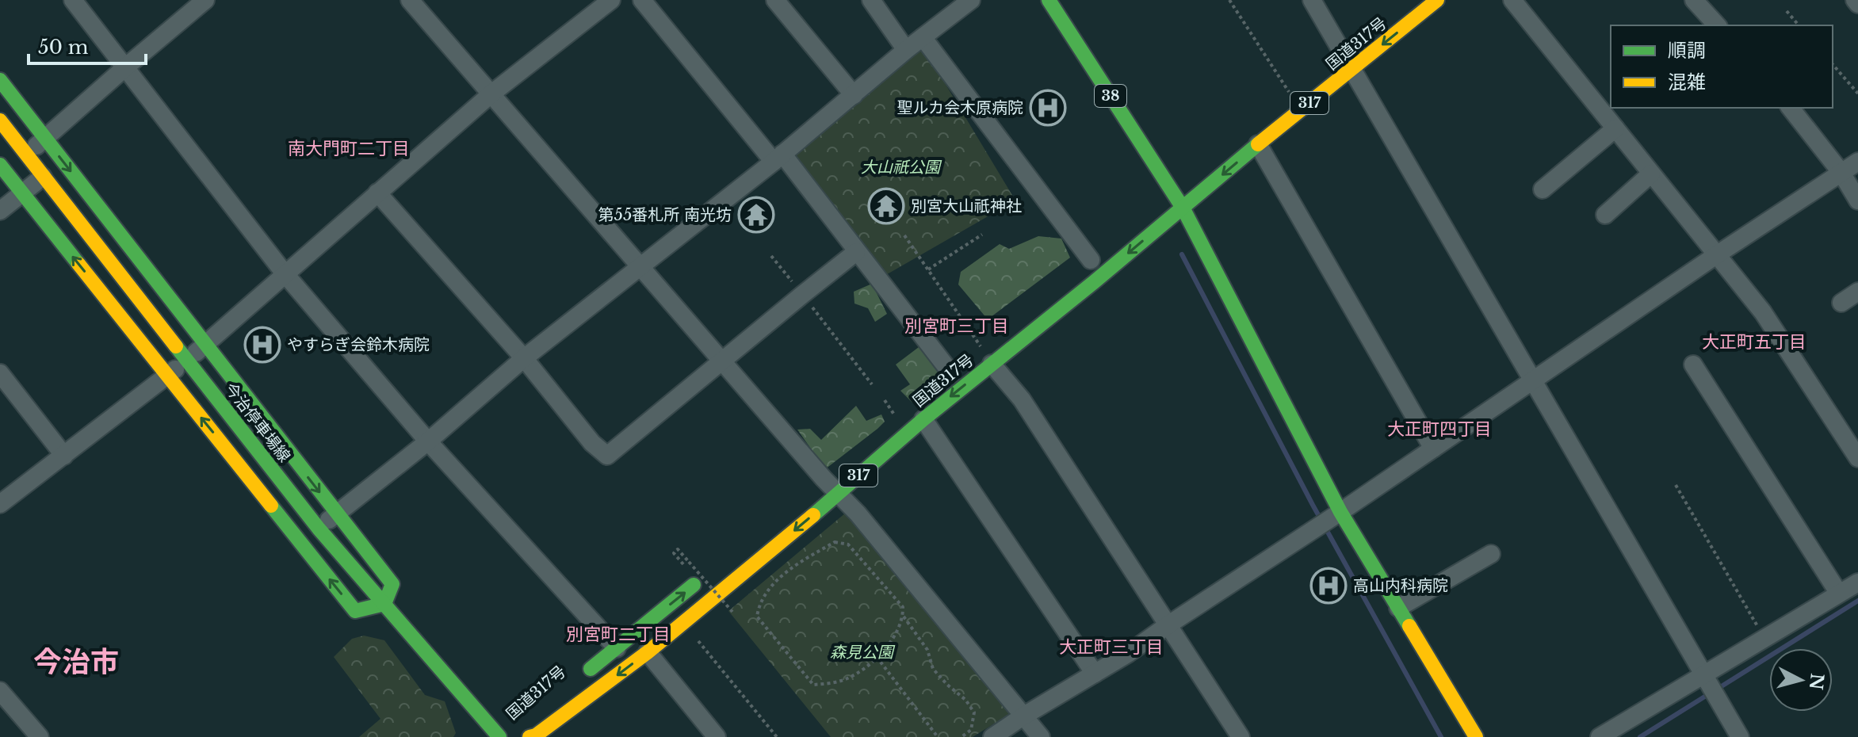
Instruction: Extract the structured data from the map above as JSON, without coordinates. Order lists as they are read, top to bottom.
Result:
{
  "streets": {
    "main road": [
      "国道317号",
      "38",
      "317",
      "今治停車場線"
    ]
  },
  "crossings": [
    ["国道317号", "38"]
  ],
  "districts": [
    "南大門町二丁目",
    "別宮町三丁目",
    "大正町五丁目",
    "大正町四丁目",
    "別宮町二丁目",
    "大正町三丁目",
    "今治市"
  ],
  "parks": ["大山祇公園", "森見公園"],
  "places": {
    "hospital": ["聖ルカ会木原病院", "やすらぎ会鈴木病院", "高山内科病院"],
    "temple": ["別宮大山祇神社", "第55番札所 南光坊"]
  },
  "legend": ["順調", "混雑"],
  "scale_bar": "50 m",
  "north": "right"
}
